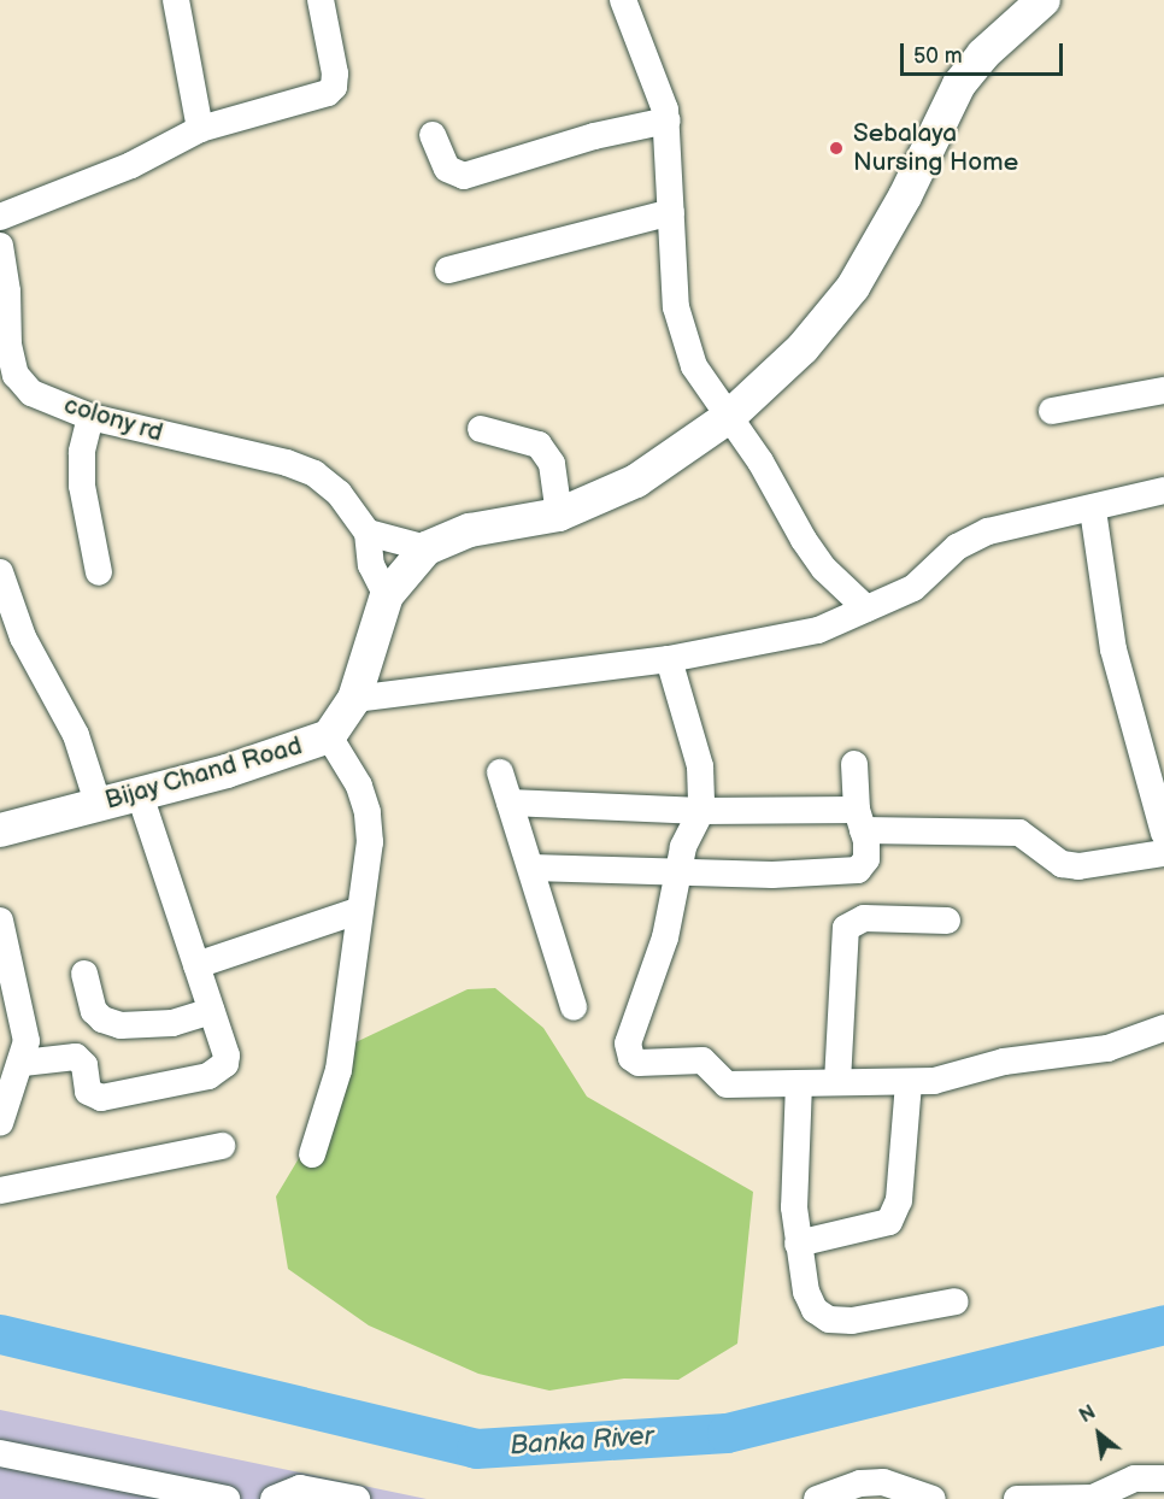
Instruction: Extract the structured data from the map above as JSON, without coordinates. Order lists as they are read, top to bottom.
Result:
{
  "streets": {
    "main road": ["Bijay Chand Road"],
    "street": ["colony rd"]
  },
  "water": ["Banka River"],
  "places": ["Sebalaya Nursing Home"],
  "scale_bar": "50 m",
  "north": "top left"
}
